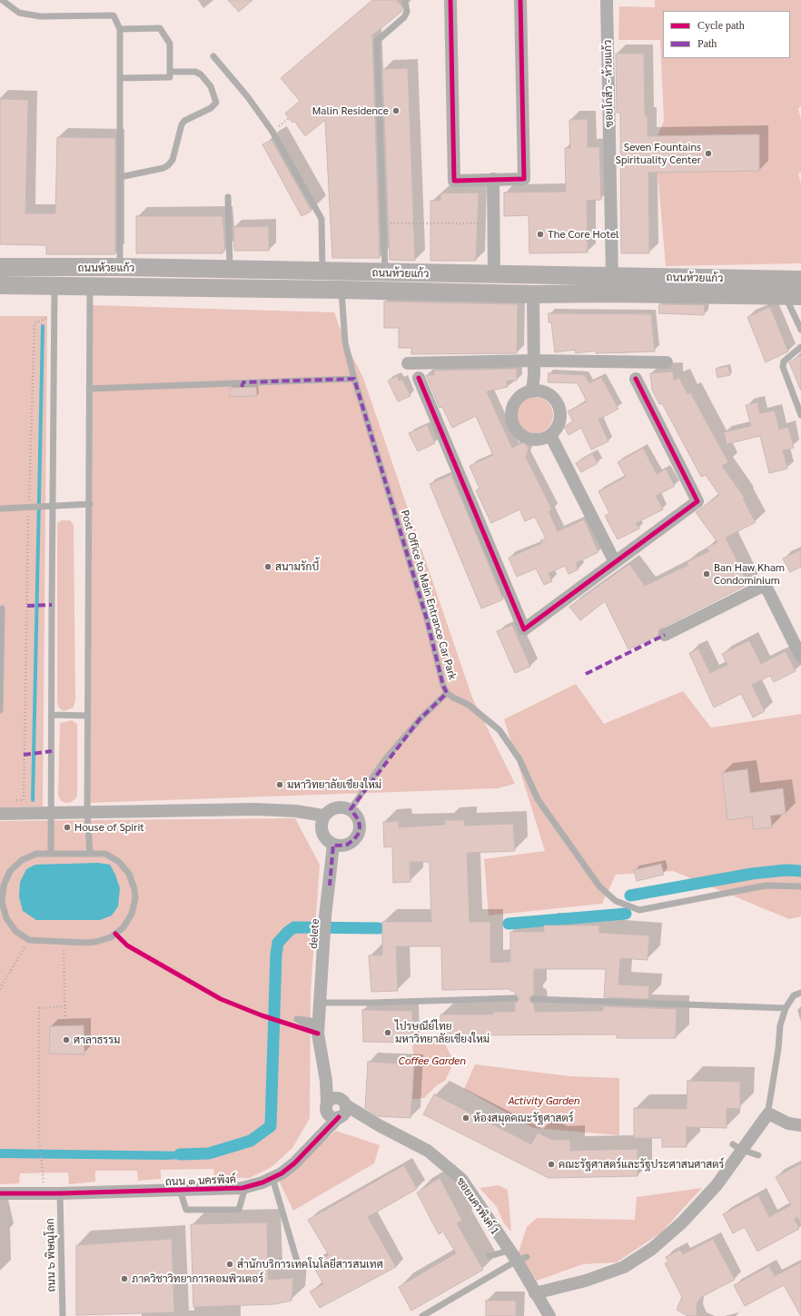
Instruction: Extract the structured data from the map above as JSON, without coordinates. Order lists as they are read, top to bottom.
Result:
{
  "streets": {
    "main road": ["ถนนห้วยแก้ว"],
    "street": ["ซอยโกสึว - ห้วยแก้ว", "ถนน ๑ นครพิงค์", "ซอยนครพิงค์ 1"],
    "lane": ["ถนน ๖ พิษณุโลก"]
  },
  "crossings": [
    ["ซอยโกสึว - ห้วยแก้ว", "ถนนห้วยแก้ว"],
    ["ถนน ๑ นครพิงค์", "ซอยนครพิงค์ 1"],
    ["ถนน ๑ นครพิงค์", "ถนน ๖ พิษณุโลก"]
  ],
  "parks": ["Coffee Garden", "Activity Garden"],
  "places": [
    "Malin Residence",
    "Seven Fountains Spirituality Center",
    "The Core Hotel",
    "สนามรักบี้",
    "Ban Haw Kham Condominium",
    "มหาวิทยาลัยเชียงใหม่",
    "House of Spirit",
    "ไปรษณีย์ไทย มหาวิทยาลัยเชียงใหม่",
    "ศาลาธรรม",
    "ห้องสมุดคณะรัฐศาสตร์",
    "คณะรัฐศาสตร์และรัฐประศาสนศาสตร์",
    "สำนักบริการเทคโนโลยีสารสนเทศ",
    "ภาควิชาวิทยาการคอมพิวเตอร์"
  ],
  "legend": ["Cycle path", "Path"]
}
